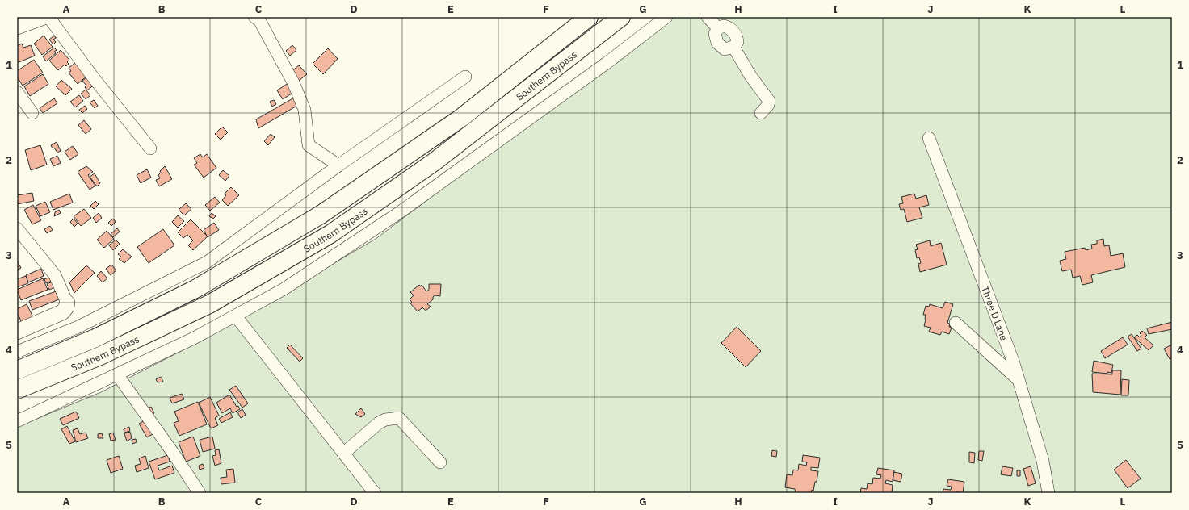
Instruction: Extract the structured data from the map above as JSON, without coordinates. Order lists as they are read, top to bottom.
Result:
{
  "streets": {
    "highway": ["Southern Bypass"],
    "street": ["Three D Lane"]
  },
  "grid": {
    "columns": [
      "A",
      "B",
      "C",
      "D",
      "E",
      "F",
      "G",
      "H",
      "I",
      "J",
      "K",
      "L"
    ],
    "rows": [
      "1",
      "2",
      "3",
      "4",
      "5"
    ]
  }
}
